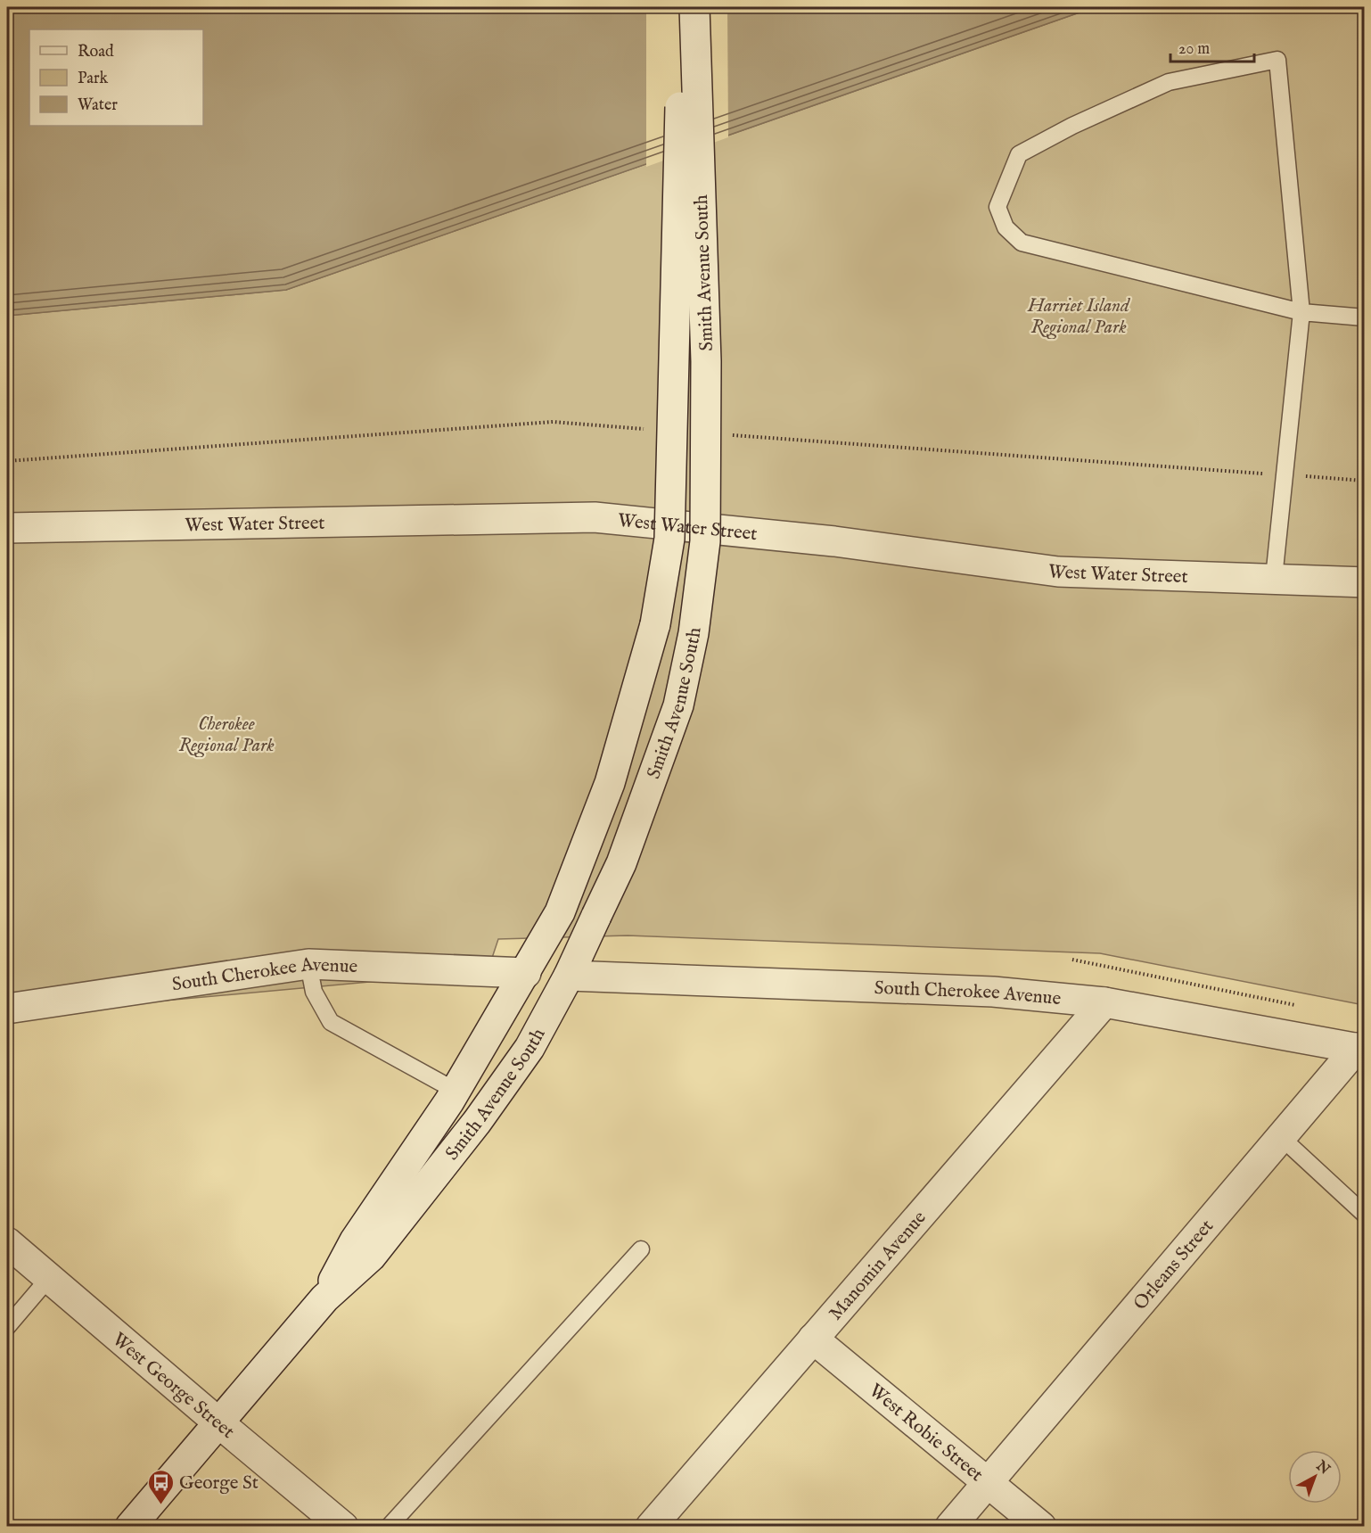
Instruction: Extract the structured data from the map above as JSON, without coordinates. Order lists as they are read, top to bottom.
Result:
{
  "streets": {
    "street": [
      "Smith Avenue South",
      "West Water Street",
      "South Cherokee Avenue",
      "Manomin Avenue",
      "Orleans Street",
      "West George Street",
      "West Robie Street"
    ]
  },
  "crossings": [
    ["Smith Avenue South", "South Cherokee Avenue"],
    ["Smith Avenue South", "West George Street"],
    ["South Cherokee Avenue", "Manomin Avenue"],
    ["South Cherokee Avenue", "Orleans Street"],
    ["Manomin Avenue", "West Robie Street"],
    ["Orleans Street", "West Robie Street"]
  ],
  "parks": ["Harriet Island Regional Park", "Cherokee Regional Park"],
  "places": {
    "bus stop": ["George St"]
  },
  "legend": ["Road", "Park", "Water"],
  "scale_bar": "20 m",
  "north": "top right"
}
